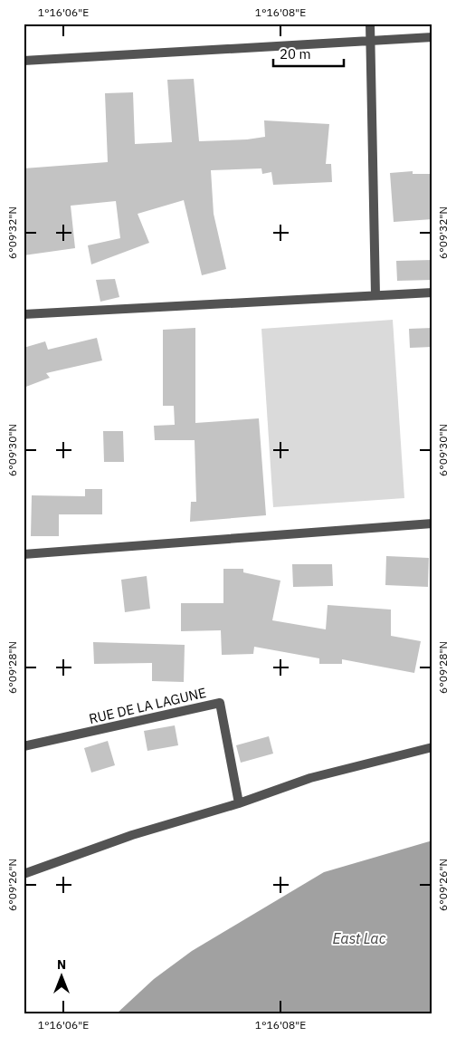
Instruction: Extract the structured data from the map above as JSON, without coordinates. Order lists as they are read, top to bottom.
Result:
{
  "streets": {
    "street": ["RUE DE LA LAGUNE"]
  },
  "water": ["East Lac"],
  "scale_bar": "20 m",
  "north": "top",
  "coordinates": [
    "1°16'06\"E",
    "1°16'08\"E",
    "6°09'32\"N",
    "6°09'30\"N",
    "6°09'28\"N",
    "6°09'26\"N"
  ]
}
